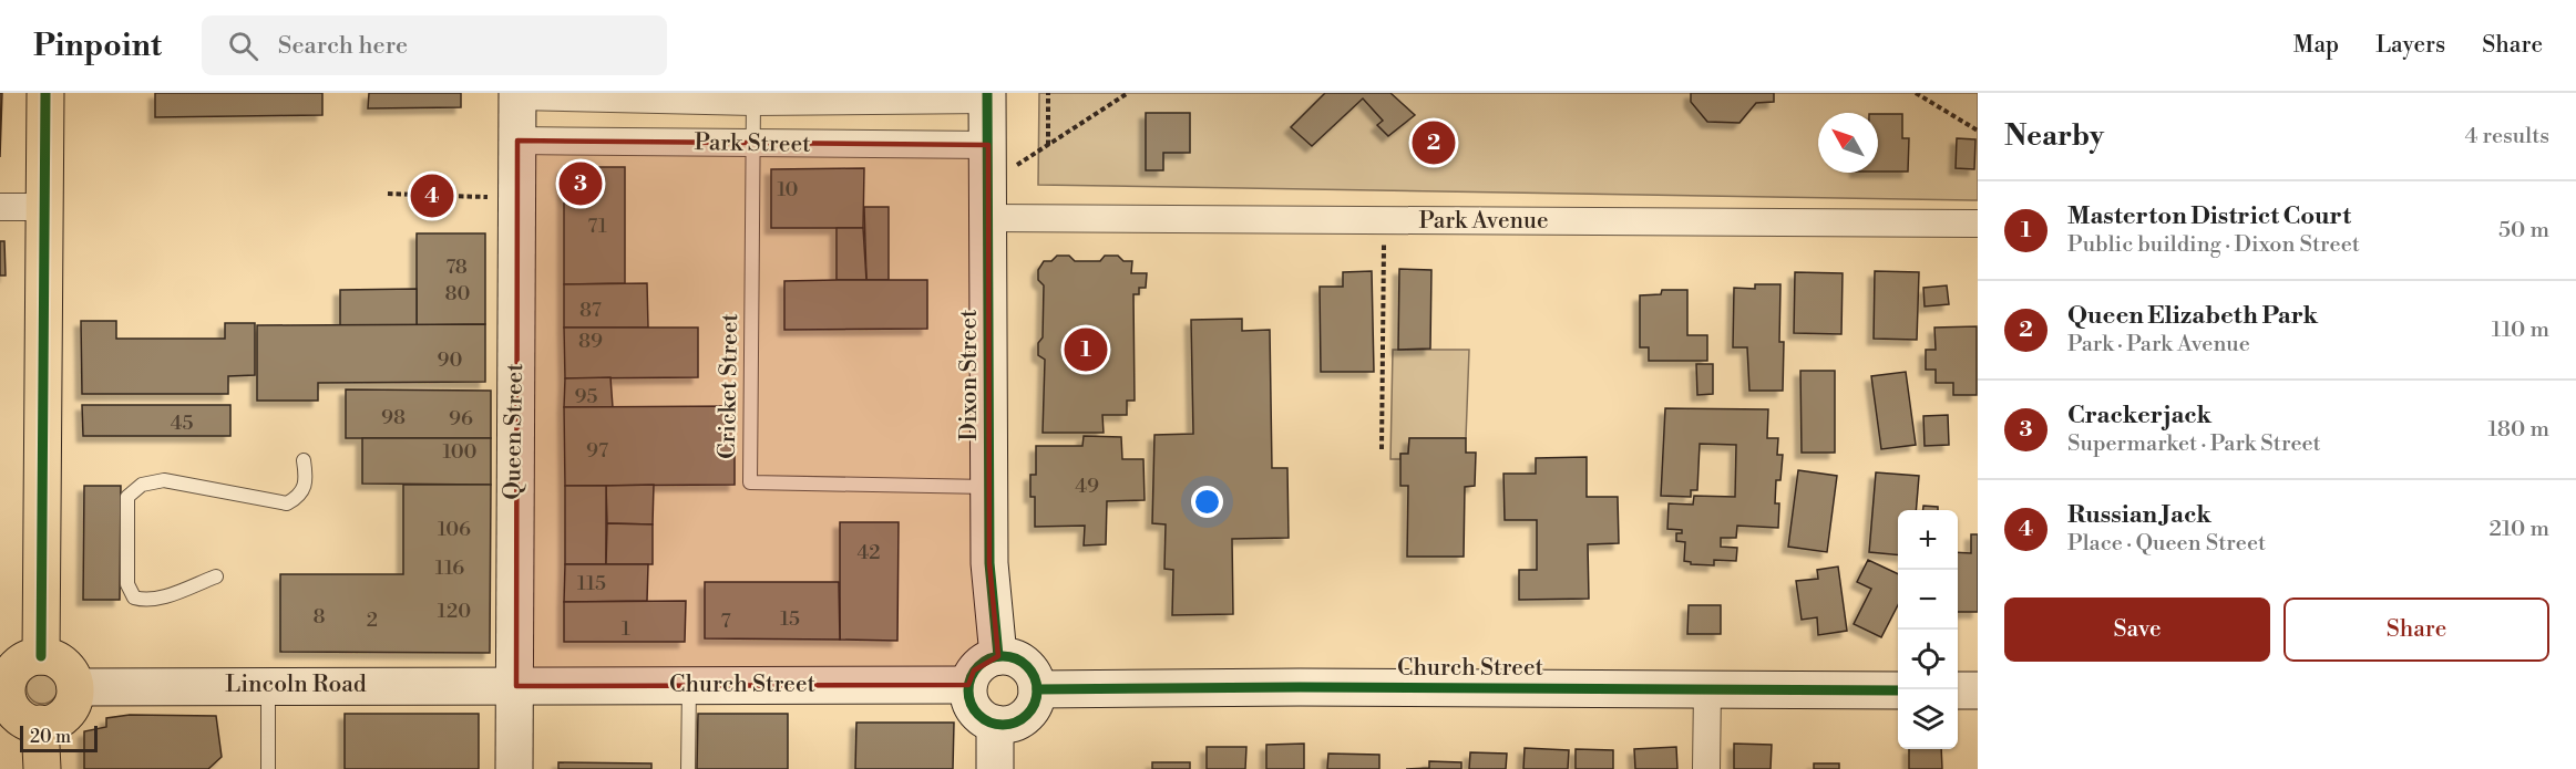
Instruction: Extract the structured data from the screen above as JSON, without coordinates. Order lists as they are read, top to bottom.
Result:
{
  "streets": {
    "street": [
      "Park Street",
      "Park Avenue",
      "Dixon Street",
      "Queen Street",
      "Church Street",
      "Lincoln Road"
    ],
    "lane": ["Cricket Street"]
  },
  "crossings": [
    ["Park Street", "Dixon Street"],
    ["Park Street", "Cricket Street"],
    ["Park Street", "Queen Street"],
    ["Park Avenue", "Dixon Street"],
    ["Dixon Street", "Cricket Street"],
    ["Dixon Street", "Church Street"],
    ["Queen Street", "Church Street"],
    ["Queen Street", "Lincoln Road"],
    ["Church Street", "Lincoln Road"]
  ],
  "house_numbers": [
    "10",
    "71",
    "78",
    "80",
    "87",
    "89",
    "90",
    "95",
    "98",
    "96",
    "45",
    "97",
    "100",
    "49",
    "106",
    "42",
    "116",
    "115",
    "120",
    "8",
    "15",
    "2",
    "7",
    "1"
  ],
  "scale_bar": "20 m",
  "north": "top left",
  "page": {
    "header": "Pinpoint",
    "search": "Search here",
    "nav": ["Map", "Layers", "Share"],
    "heading": ["Nearby", "4 results"],
    "pins": [
      "2",
      "3",
      "4",
      "1"
    ],
    "list": [
      {
        "mark": "1",
        "name": "Masterton District Court",
        "note": "Public building · Dixon Street",
        "value": "50 m"
      },
      {
        "mark": "2",
        "name": "Queen Elizabeth Park",
        "note": "Park · Park Avenue",
        "value": "110 m"
      },
      {
        "mark": "3",
        "name": "Crackerjack",
        "note": "Supermarket · Park Street",
        "value": "180 m"
      },
      {
        "mark": "4",
        "name": "Russian Jack",
        "note": "Place · Queen Street",
        "value": "210 m"
      }
    ],
    "map_buttons": ["+", "−"],
    "buttons": ["Save", "Share"],
    "scale": "20 m"
  }
}
